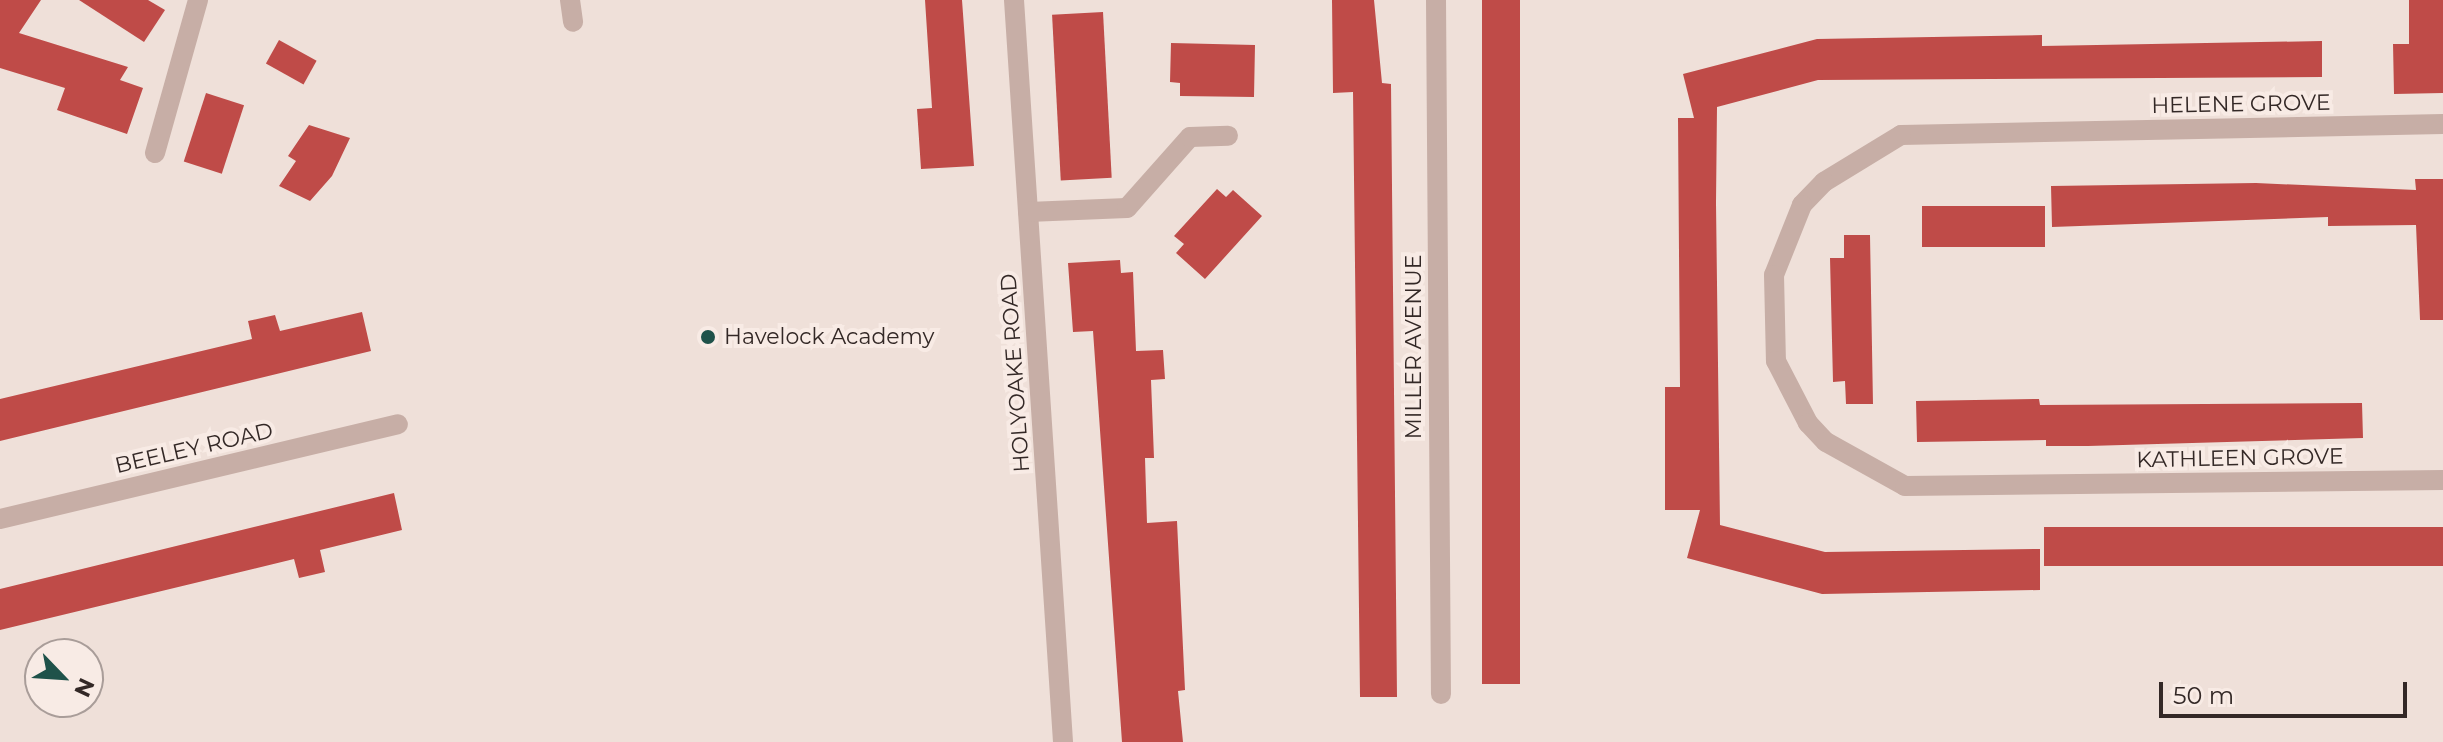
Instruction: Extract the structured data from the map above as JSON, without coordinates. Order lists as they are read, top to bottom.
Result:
{
  "streets": {
    "street": [
      "HELENE GROVE",
      "MILLER AVENUE",
      "HOLYOAKE ROAD",
      "BEELEY ROAD",
      "KATHLEEN GROVE"
    ]
  },
  "crossings": [
    ["HELENE GROVE", "KATHLEEN GROVE"]
  ],
  "places": ["Havelock Academy"],
  "scale_bar": "50 m",
  "north": "bottom right"
}
